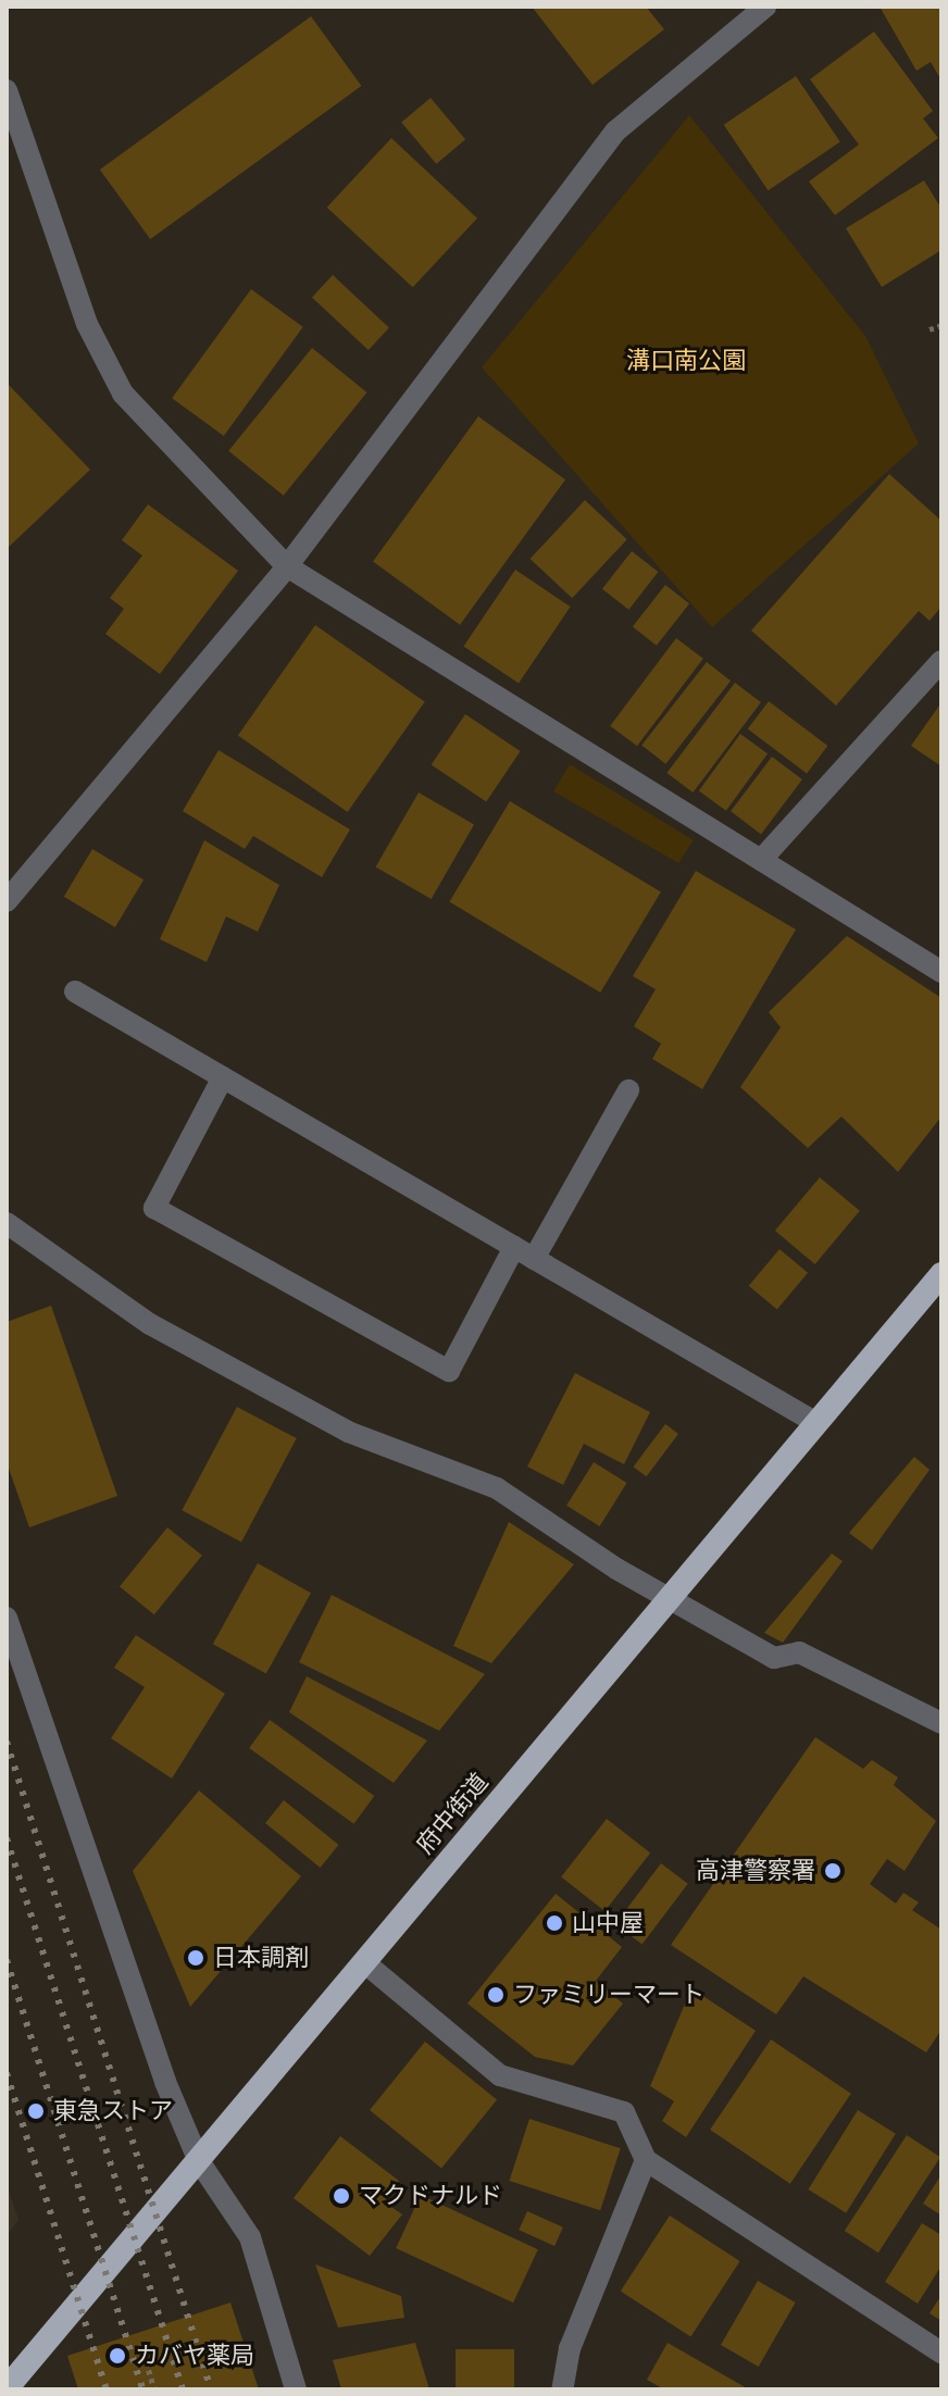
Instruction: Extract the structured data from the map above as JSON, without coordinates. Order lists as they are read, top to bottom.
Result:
{
  "streets": {
    "highway": ["府中街道"]
  },
  "parks": ["溝口南公園"],
  "places": [
    "高津警察署",
    "山中屋",
    "日本調剤",
    "ファミリーマート",
    "東急ストア",
    "マクドナルド",
    "カバヤ薬局"
  ]
}
